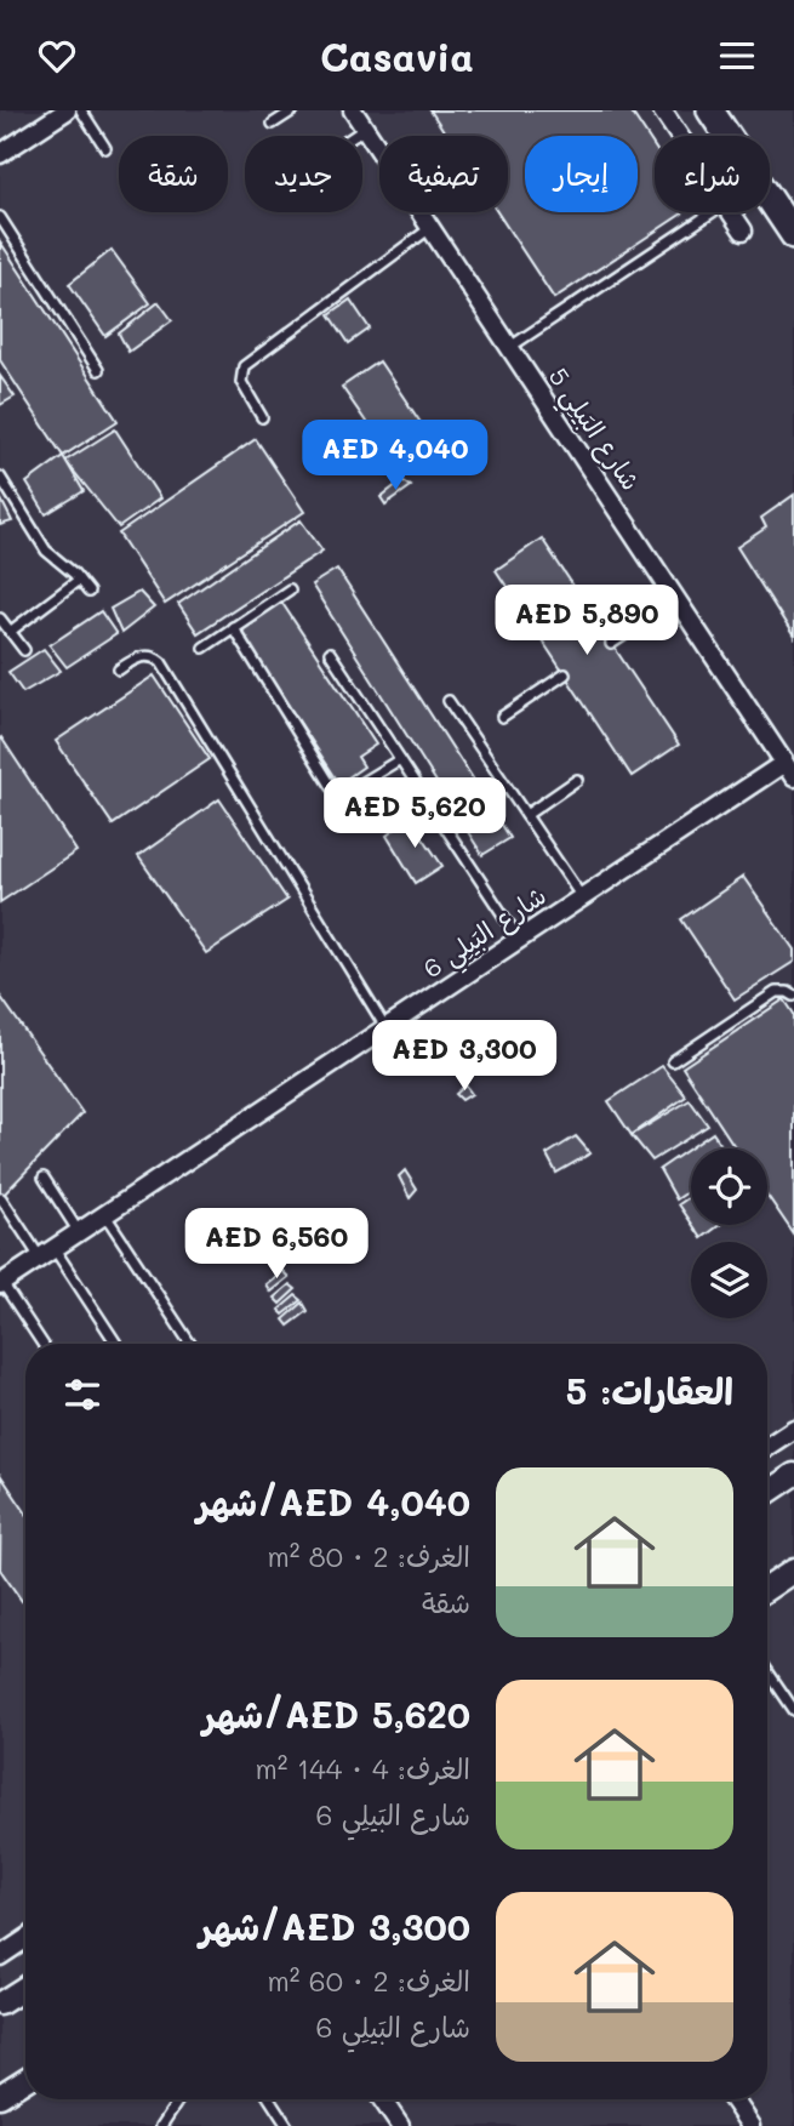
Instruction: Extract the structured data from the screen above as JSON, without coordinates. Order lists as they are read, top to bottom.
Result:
{
  "streets": {
    "street": ["شارع البَيلِي 5", "شارع البَيلِي 6"]
  },
  "crossings": [
    ["شارع البَيلِي 5", "شارع البَيلِي 6"]
  ],
  "page": {
    "header": "Casavia",
    "chip": [
      "شراء",
      "إيجار",
      "تصفية",
      "جديد",
      "شقة"
    ],
    "price": [
      "AED 4,040",
      "AED 5,890",
      "AED 5,620",
      "AED 3,300",
      "AED 6,560"
    ],
    "heading": "العقارات: 5",
    "list": [
      {
        "name": "AED 4,040/شهر",
        "note": "الغرف: 2 · 80 m² · شقة"
      },
      {
        "name": "AED 5,620/شهر",
        "note": "الغرف: 4 · 144 m² · شارع البَيلِي 6"
      },
      {
        "name": "AED 3,300/شهر",
        "note": "الغرف: 2 · 60 m² · شارع البَيلِي 6"
      }
    ]
  }
}
